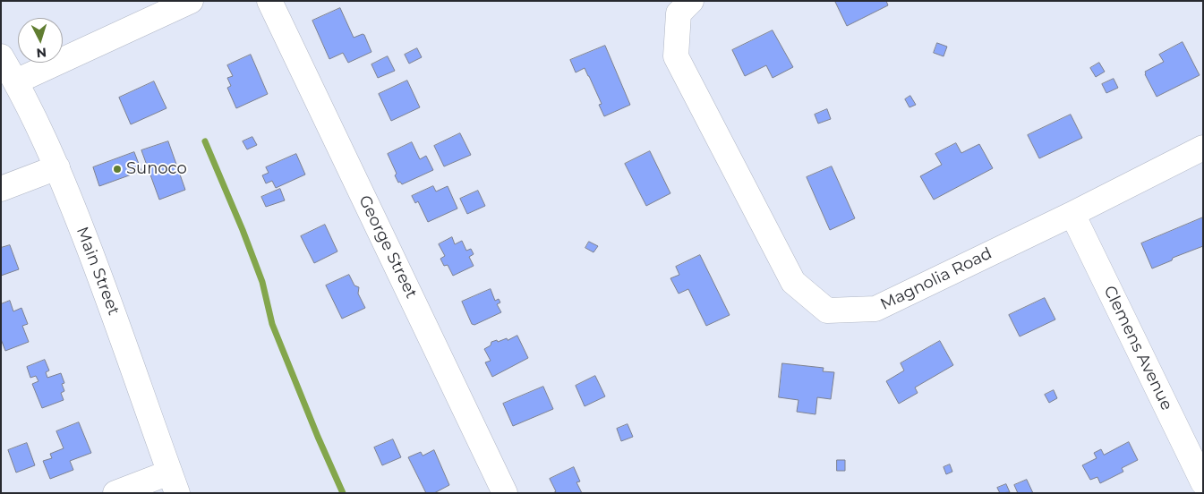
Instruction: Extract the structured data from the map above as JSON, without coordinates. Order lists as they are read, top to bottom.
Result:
{
  "streets": {
    "street": [
      "George Street",
      "Main Street",
      "Magnolia Road",
      "Clemens Avenue"
    ]
  },
  "crossings": [
    ["Magnolia Road", "Clemens Avenue"]
  ],
  "places": ["Sunoco"],
  "north": "bottom"
}
